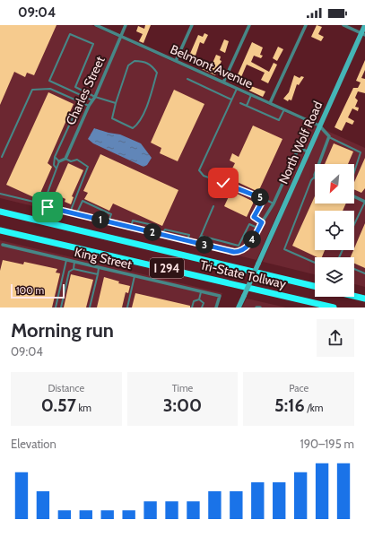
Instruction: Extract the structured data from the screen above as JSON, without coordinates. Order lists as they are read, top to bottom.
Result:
{
  "streets": {
    "highway": ["I 294", "Tri-State Tollway"],
    "main road": ["North Wolf Road"],
    "street": ["Belmont Avenue", "Charles Street", "King Street"]
  },
  "crossings": [
    ["Belmont Avenue", "Charles Street"],
    ["Belmont Avenue", "North Wolf Road"]
  ],
  "scale_bar": "100 m",
  "north": "bottom left",
  "page": {
    "status": "09:04",
    "pins": [
      "5",
      "1",
      "2",
      "4",
      "3"
    ],
    "scale": "100 m",
    "heading": ["Morning run", "09:04"],
    "stats": [
      ["Distance", "0.57 km"],
      ["Time", "3:00"],
      ["Pace", "5:16 /km"]
    ],
    "chart": ["Elevation", "190–195 m"]
  }
}
